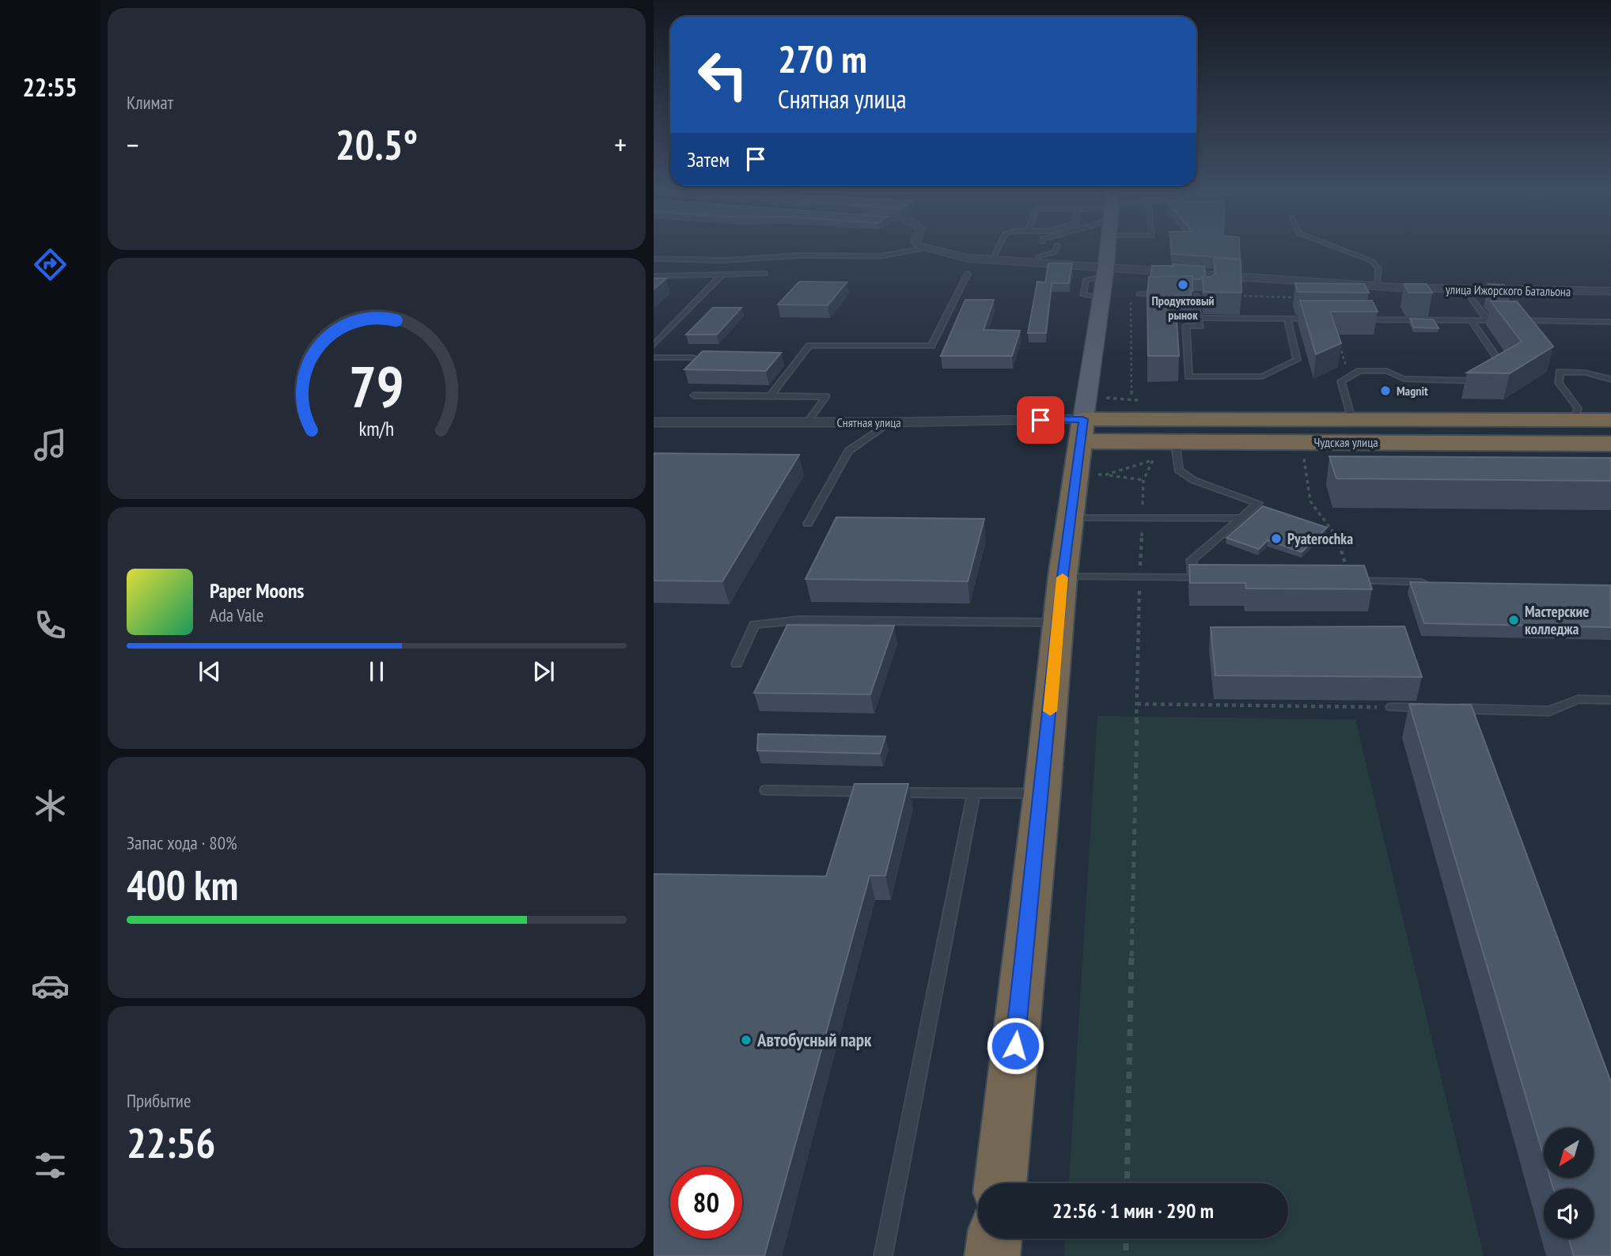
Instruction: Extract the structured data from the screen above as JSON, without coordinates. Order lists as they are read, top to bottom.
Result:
{
  "streets": {
    "highway": ["Чудская улица"],
    "street": ["улица Ижорского Батальона", "Снятная улица"]
  },
  "crossings": [
    ["Снятная улица", "Чудская улица"]
  ],
  "places": [
    "Продуктовый рынок",
    "Magnit",
    "Pyaterochka",
    "Мастерские колледжа",
    "Автобусный парк"
  ],
  "north": "bottom left",
  "page": {
    "tabs": "22:55",
    "tile": [
      "Климат",
      ["Запас хода · 80%", "400 km"],
      ["Прибытие", "22:56"]
    ],
    "turn": ["270 m", "Снятная улица"],
    "heat": ["−", "20.5°", "+"],
    "then": "Затем",
    "song": ["Paper Moons", "Ada Vale"],
    "limit": "80",
    "trip": "22:56 · 1 мин · 290 m",
    "gauge": ["79", "km/h"]
  }
}
